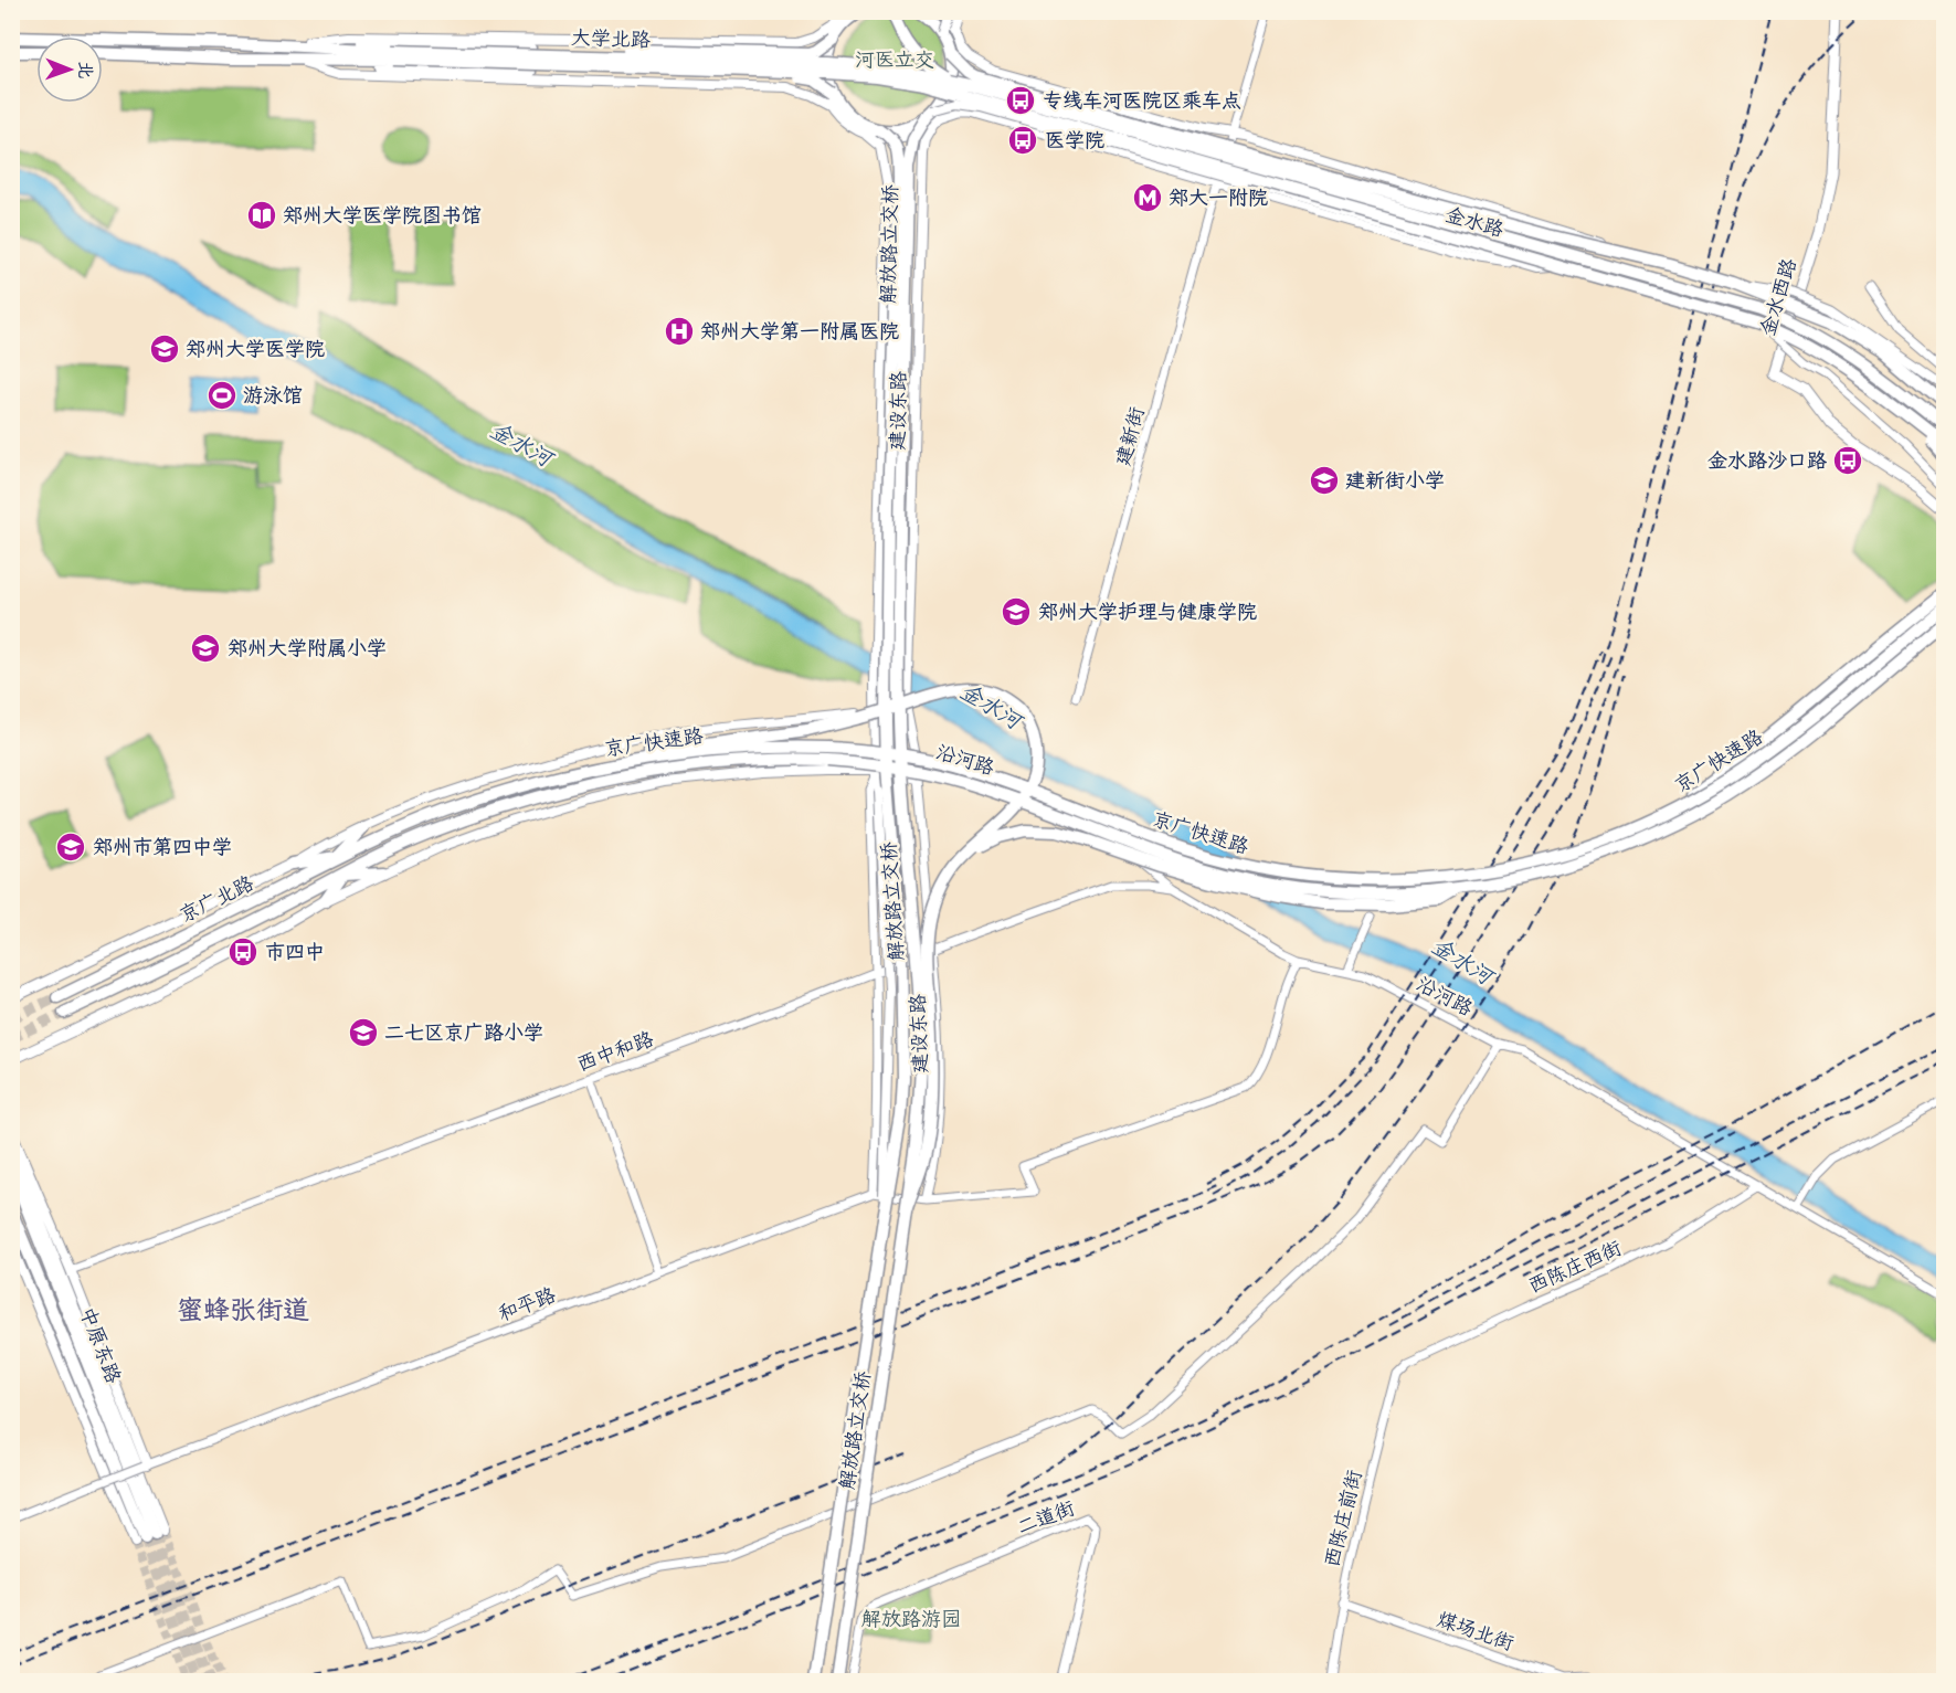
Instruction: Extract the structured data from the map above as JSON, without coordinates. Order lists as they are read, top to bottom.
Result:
{
  "streets": {
    "main road": [
      "大学北路",
      "金水路",
      "解放路立交桥",
      "金水西路",
      "京广快速路",
      "京广北路",
      "中原东路"
    ],
    "street": [
      "建设东路",
      "建新街",
      "沿河路",
      "西中和路",
      "西陈庄西街",
      "和平路",
      "二道街",
      "西陈庄前街",
      "煤场北街"
    ]
  },
  "crossings": [
    ["大学北路", "金水路"],
    ["解放路立交桥", "建设东路"],
    ["建设东路", "沿河路"],
    ["建设东路", "西中和路"],
    ["建设东路", "和平路"],
    ["京广快速路", "京广北路"],
    ["沿河路", "西中和路"],
    ["沿河路", "西陈庄西街"],
    ["沿河路", "和平路"],
    ["西陈庄西街", "西陈庄前街"],
    ["西陈庄前街", "煤场北街"]
  ],
  "districts": ["蜜蜂张街道"],
  "water": ["金水河"],
  "parks": ["河医立交", "解放路游园"],
  "places": {
    "bus stop": [
      "专线车河医院区乘车点",
      "医学院",
      "金水路沙口路",
      "市四中"
    ],
    "metro station": ["郑大一附院"],
    "library": ["郑州大学医学院图书馆"],
    "hospital": ["郑州大学第一附属医院"],
    "school or university": [
      "郑州大学医学院",
      "建新街小学",
      "郑州大学护理与健康学院",
      "郑州大学附属小学",
      "郑州市第四中学",
      "二七区京广路小学"
    ],
    "sports": ["游泳馆"]
  },
  "north": "right"
}
